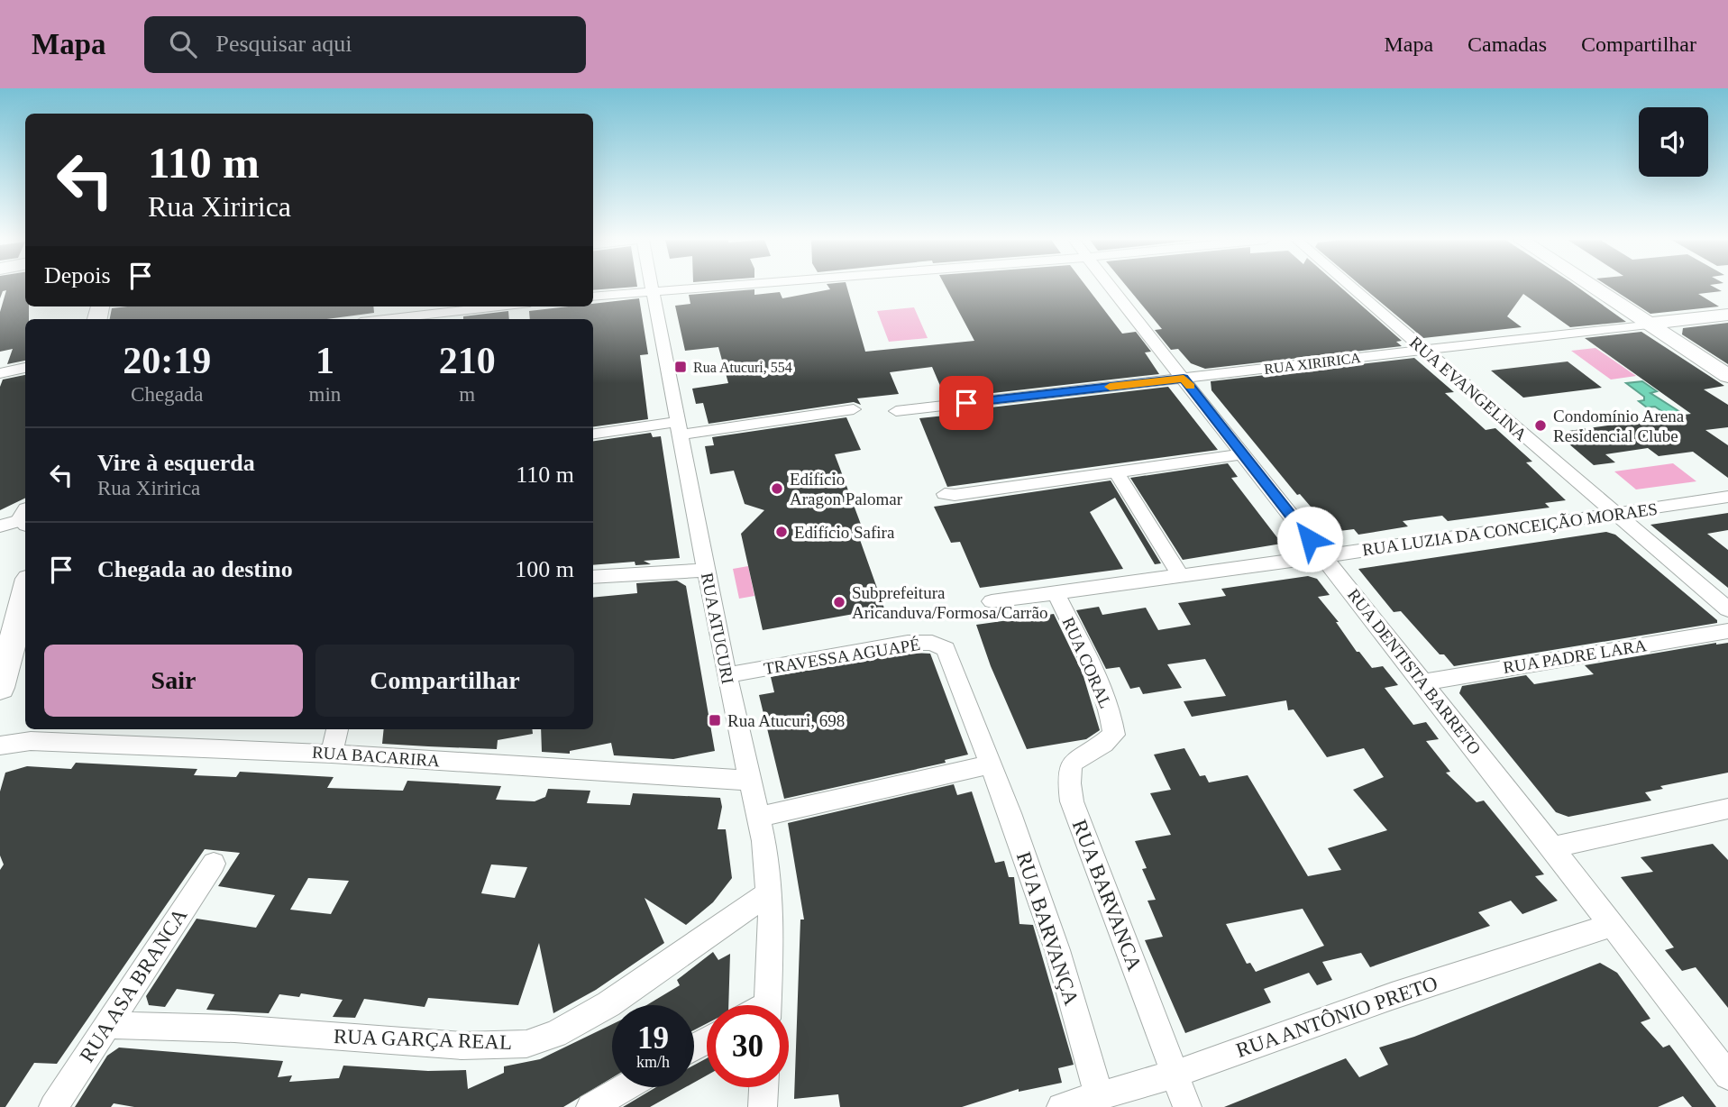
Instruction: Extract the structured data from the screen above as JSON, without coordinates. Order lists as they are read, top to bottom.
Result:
{
  "streets": {
    "street": [
      "RUA XIRIRICA",
      "RUA EVANGELINA",
      "RUA LUZIA DA CONCEIÇÃO MORAES",
      "RUA ATUCURI",
      "TRAVESSA AGUAPÉ",
      "RUA PADRE LARA",
      "RUA CORAL",
      "RUA DENTISTA BARRETO",
      "RUA BACARIRA",
      "RUA BARVANCA",
      "RUA BARVANÇA",
      "RUA ASA BRANCA",
      "RUA ANTÔNIO PRETO",
      "RUA GARÇA REAL"
    ]
  },
  "crossings": [
    ["RUA XIRIRICA", "RUA EVANGELINA"],
    ["RUA XIRIRICA", "RUA DENTISTA BARRETO"],
    ["RUA EVANGELINA", "RUA LUZIA DA CONCEIÇÃO MORAES"],
    ["RUA LUZIA DA CONCEIÇÃO MORAES", "RUA CORAL"],
    ["RUA LUZIA DA CONCEIÇÃO MORAES", "RUA DENTISTA BARRETO"],
    ["RUA ATUCURI", "TRAVESSA AGUAPÉ"],
    ["RUA ATUCURI", "RUA BACARIRA"],
    ["RUA ATUCURI", "RUA GARÇA REAL"],
    ["TRAVESSA AGUAPÉ", "RUA BARVANÇA"],
    ["RUA PADRE LARA", "RUA DENTISTA BARRETO"],
    ["RUA CORAL", "RUA BARVANCA"],
    ["RUA DENTISTA BARRETO", "RUA ANTÔNIO PRETO"],
    ["RUA BARVANCA", "RUA ANTÔNIO PRETO"],
    ["RUA BARVANÇA", "RUA ANTÔNIO PRETO"],
    ["RUA ASA BRANCA", "RUA GARÇA REAL"]
  ],
  "places": {
    "transit": ["Rua Atucuri, 554", "Rua Atucuri, 698"],
    "other": [
      "Condomínio Arena Residencial Clube",
      "Edificio Aragon Palomar",
      "Edifício Safira",
      "Subprefeitura Aricanduva/Formosa/Carrão"
    ]
  },
  "page": {
    "header": "Mapa",
    "search": "Pesquisar aqui",
    "nav": ["Mapa", "Camadas", "Compartilhar"],
    "turn": ["110 m", "Rua Xiririca"],
    "then": "Depois",
    "eta": [
      "20:19",
      "Chegada",
      "1",
      "min",
      "210",
      "m"
    ],
    "list": [
      {
        "name": "Vire à esquerda",
        "note": "Rua Xiririca",
        "value": "110 m"
      },
      {
        "name": "Chegada ao destino",
        "value": "100 m"
      }
    ],
    "buttons": ["Sair", "Compartilhar"],
    "speed": "19 km/h",
    "limit": "30"
  }
}
